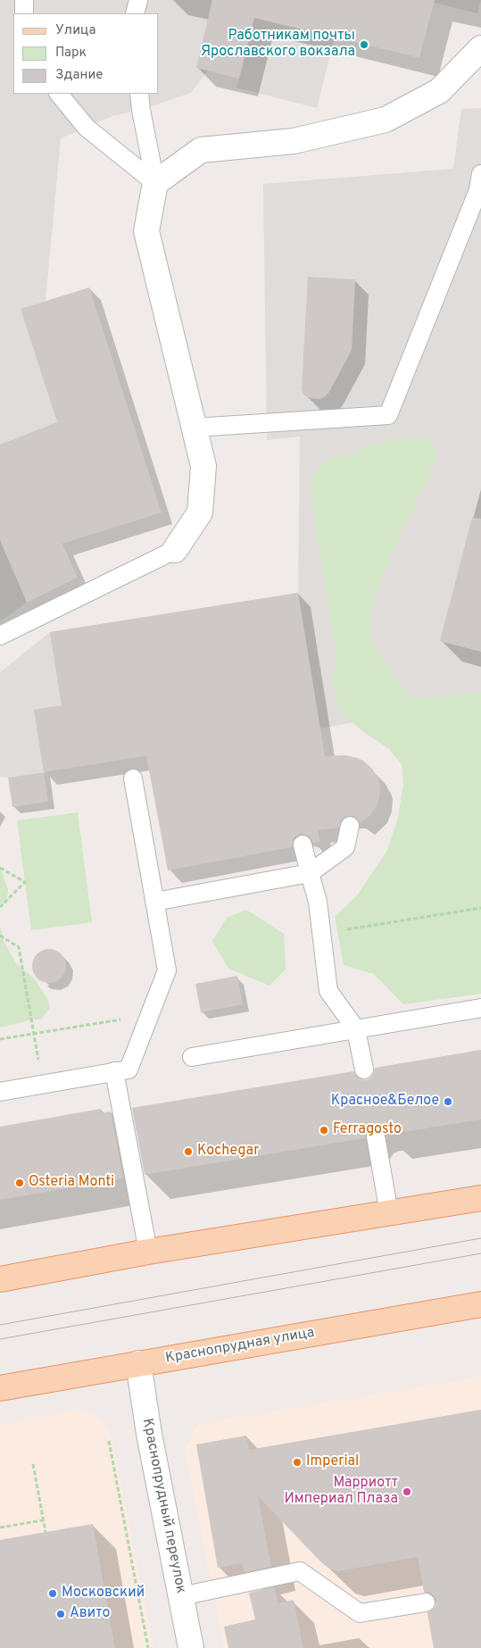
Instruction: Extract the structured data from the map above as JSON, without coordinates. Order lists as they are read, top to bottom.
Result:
{
  "streets": {
    "main road": ["Краснопрудная улица"],
    "street": ["Краснопрудный переулок"]
  },
  "crossings": [
    ["Краснопрудная улица", "Краснопрудный переулок"]
  ],
  "places": [
    "Работникам почты Ярославского вокзала",
    "Красное&Белое",
    "Ferragosto",
    "Kochegar",
    "Osteria Monti",
    "Imperial",
    "Марриотт Империал Плаза",
    "Московский",
    "Авито"
  ],
  "legend": ["Улица", "Парк", "Здание"]
}
